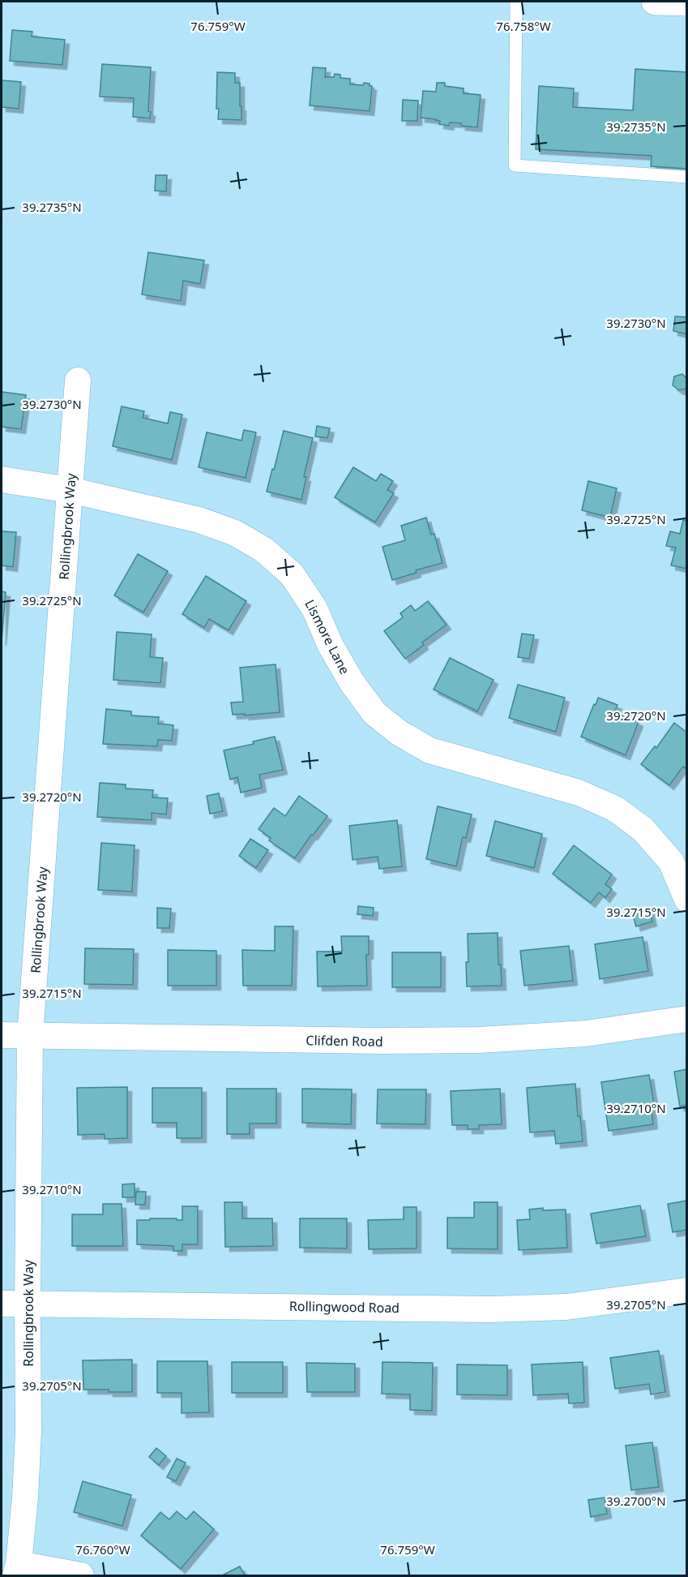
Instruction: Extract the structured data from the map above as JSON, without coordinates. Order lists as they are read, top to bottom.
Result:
{
  "streets": {
    "street": [
      "Rollingbrook Way",
      "Lismore Lane",
      "Clifden Road",
      "Rollingwood Road"
    ]
  },
  "crossings": [
    ["Rollingbrook Way", "Lismore Lane"],
    ["Rollingbrook Way", "Clifden Road"],
    ["Rollingbrook Way", "Rollingwood Road"]
  ],
  "coordinates": [
    "76.759°W",
    "76.758°W",
    "39.2735°N",
    "39.2730°N",
    "39.2725°N",
    "39.2720°N",
    "39.2715°N",
    "39.2710°N",
    "39.2705°N",
    "39.2700°N",
    "76.760°W"
  ]
}
